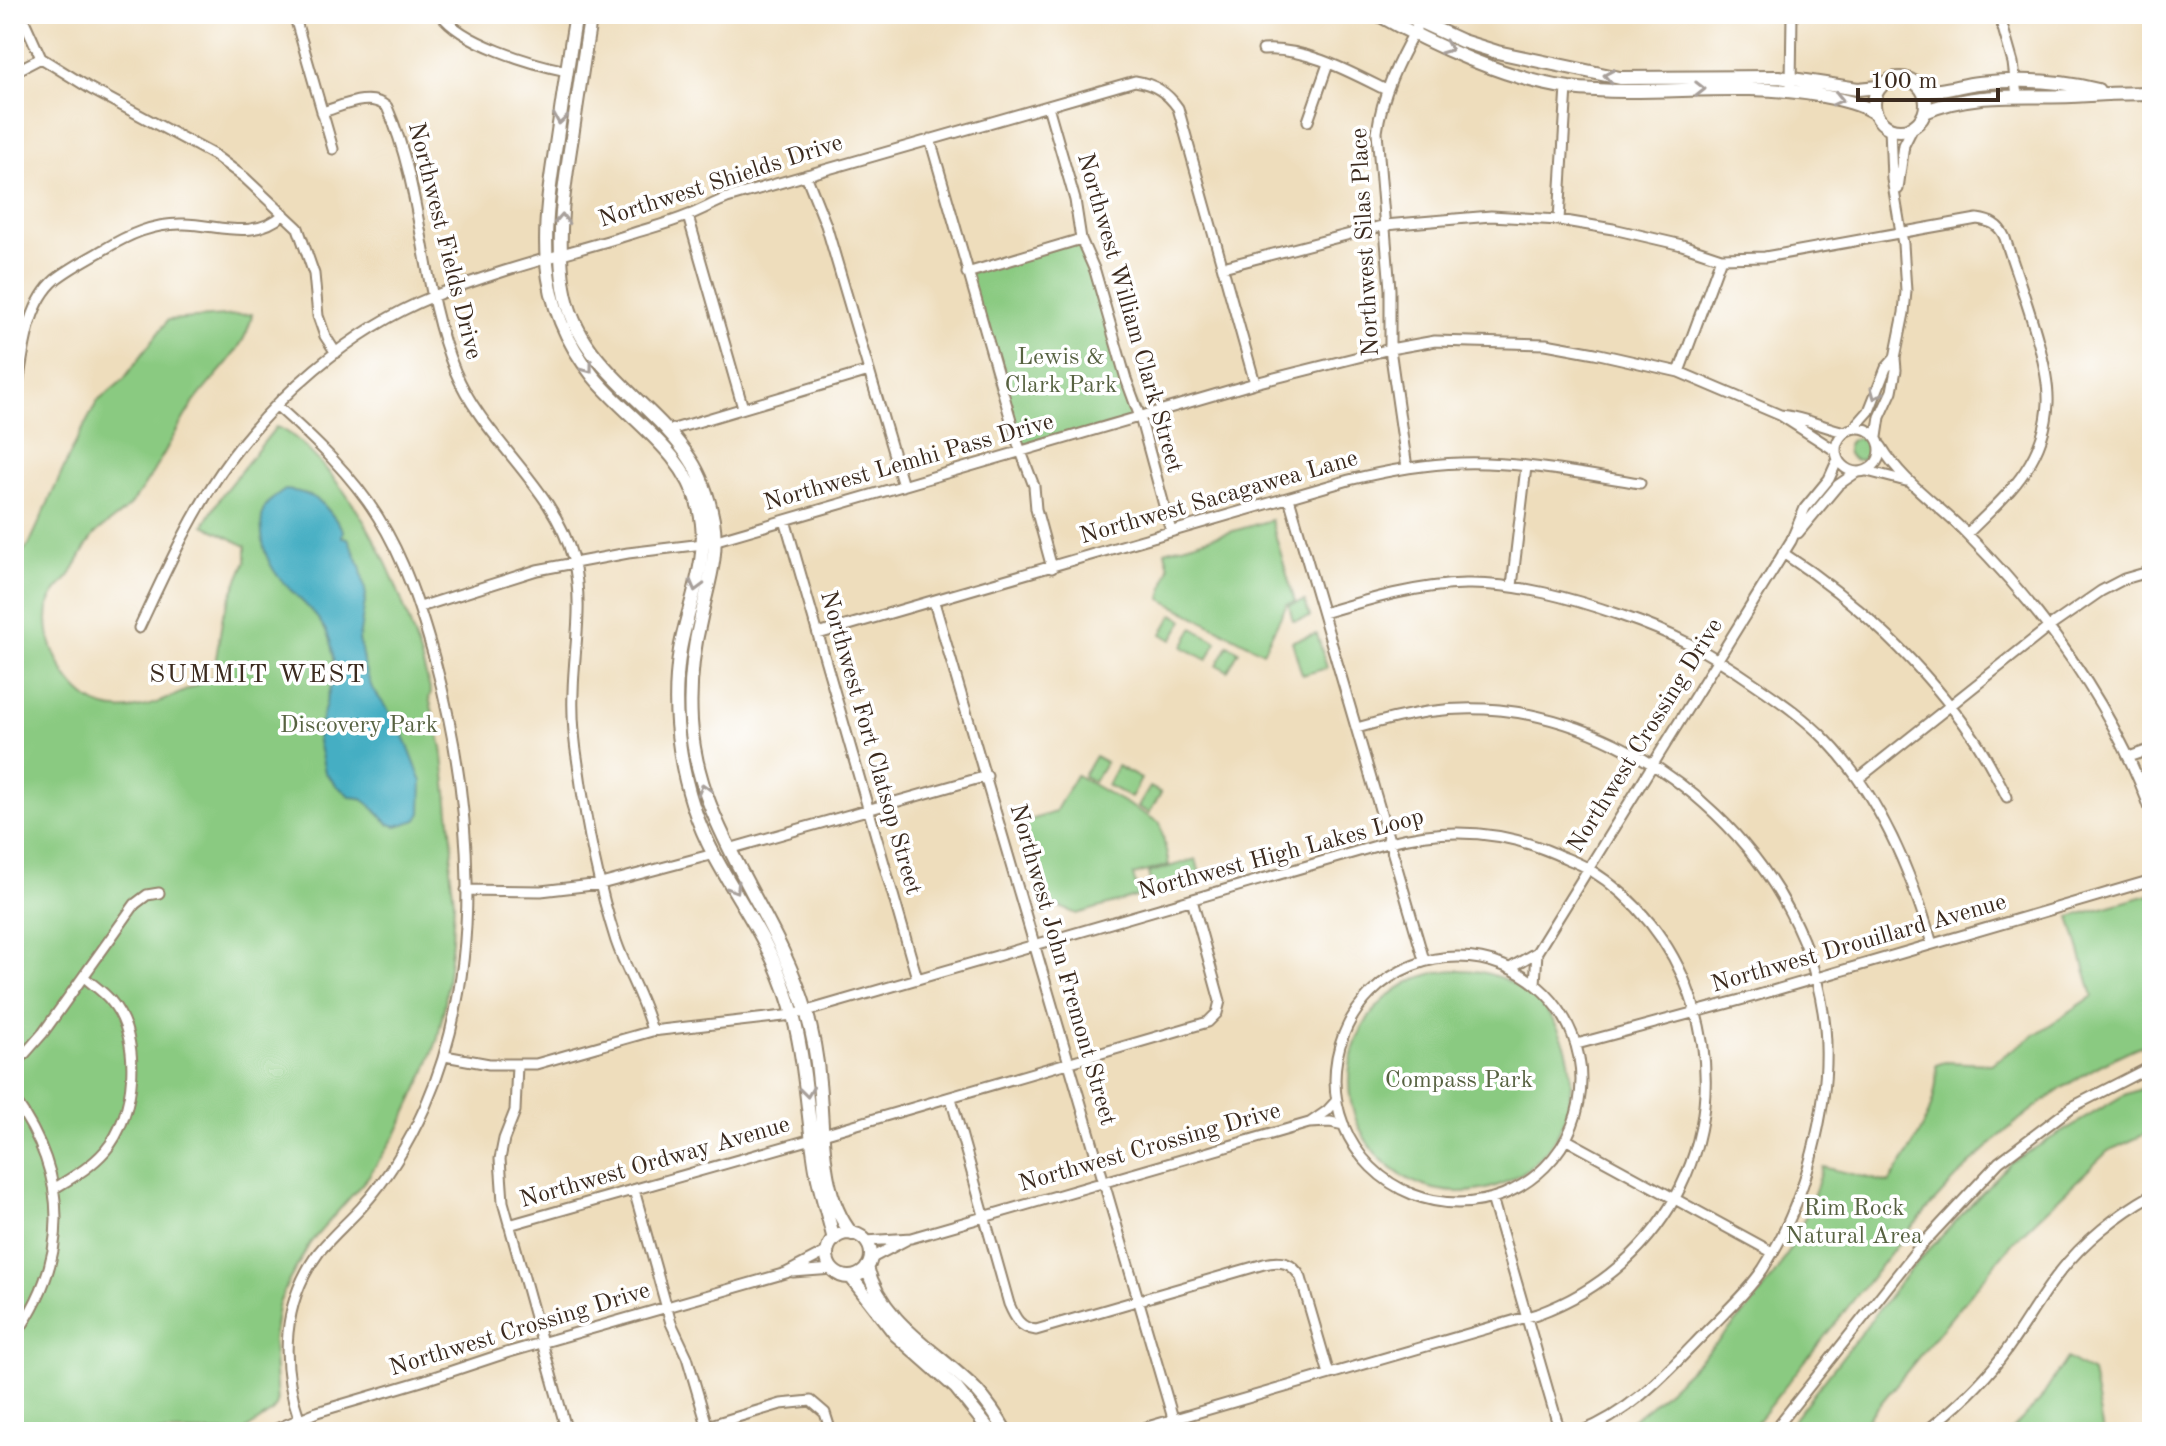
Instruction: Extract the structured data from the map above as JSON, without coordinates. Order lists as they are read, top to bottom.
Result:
{
  "streets": {
    "street": [
      "Northwest Shields Drive",
      "Northwest Fields Drive",
      "Northwest Silas Place",
      "Northwest William Clark Street",
      "Northwest Lemhi Pass Drive",
      "Northwest Sacagawea Lane",
      "Northwest Crossing Drive",
      "Northwest Fort Clatsop Street",
      "Northwest High Lakes Loop",
      "Northwest Drouillard Avenue",
      "Northwest John Fremont Street",
      "Northwest Ordway Avenue"
    ]
  },
  "crossings": [
    ["Northwest Shields Drive", "Northwest Fields Drive"],
    ["Northwest Shields Drive", "Northwest William Clark Street"],
    ["Northwest Shields Drive", "Northwest Lemhi Pass Drive"],
    ["Northwest Fields Drive", "Northwest Lemhi Pass Drive"],
    ["Northwest Fields Drive", "Northwest High Lakes Loop"],
    ["Northwest Silas Place", "Northwest Lemhi Pass Drive"],
    ["Northwest Silas Place", "Northwest Sacagawea Lane"],
    ["Northwest William Clark Street", "Northwest Lemhi Pass Drive"],
    ["Northwest William Clark Street", "Northwest Sacagawea Lane"],
    ["Northwest Lemhi Pass Drive", "Northwest Crossing Drive"],
    ["Northwest Lemhi Pass Drive", "Northwest Fort Clatsop Street"],
    ["Northwest Sacagawea Lane", "Northwest Fort Clatsop Street"],
    ["Northwest Sacagawea Lane", "Northwest John Fremont Street"],
    ["Northwest Crossing Drive", "Northwest High Lakes Loop"],
    ["Northwest Crossing Drive", "Northwest Drouillard Avenue"],
    ["Northwest Crossing Drive", "Northwest John Fremont Street"],
    ["Northwest Fort Clatsop Street", "Northwest High Lakes Loop"],
    ["Northwest High Lakes Loop", "Northwest Drouillard Avenue"],
    ["Northwest High Lakes Loop", "Northwest John Fremont Street"],
    ["Northwest High Lakes Loop", "Northwest Ordway Avenue"],
    ["Northwest John Fremont Street", "Northwest Ordway Avenue"]
  ],
  "districts": ["SUMMIT WEST"],
  "parks": [
    "Lewis & Clark Park",
    "Discovery Park",
    "Compass Park",
    "Rim Rock Natural Area"
  ],
  "scale_bar": "100 m"
}
